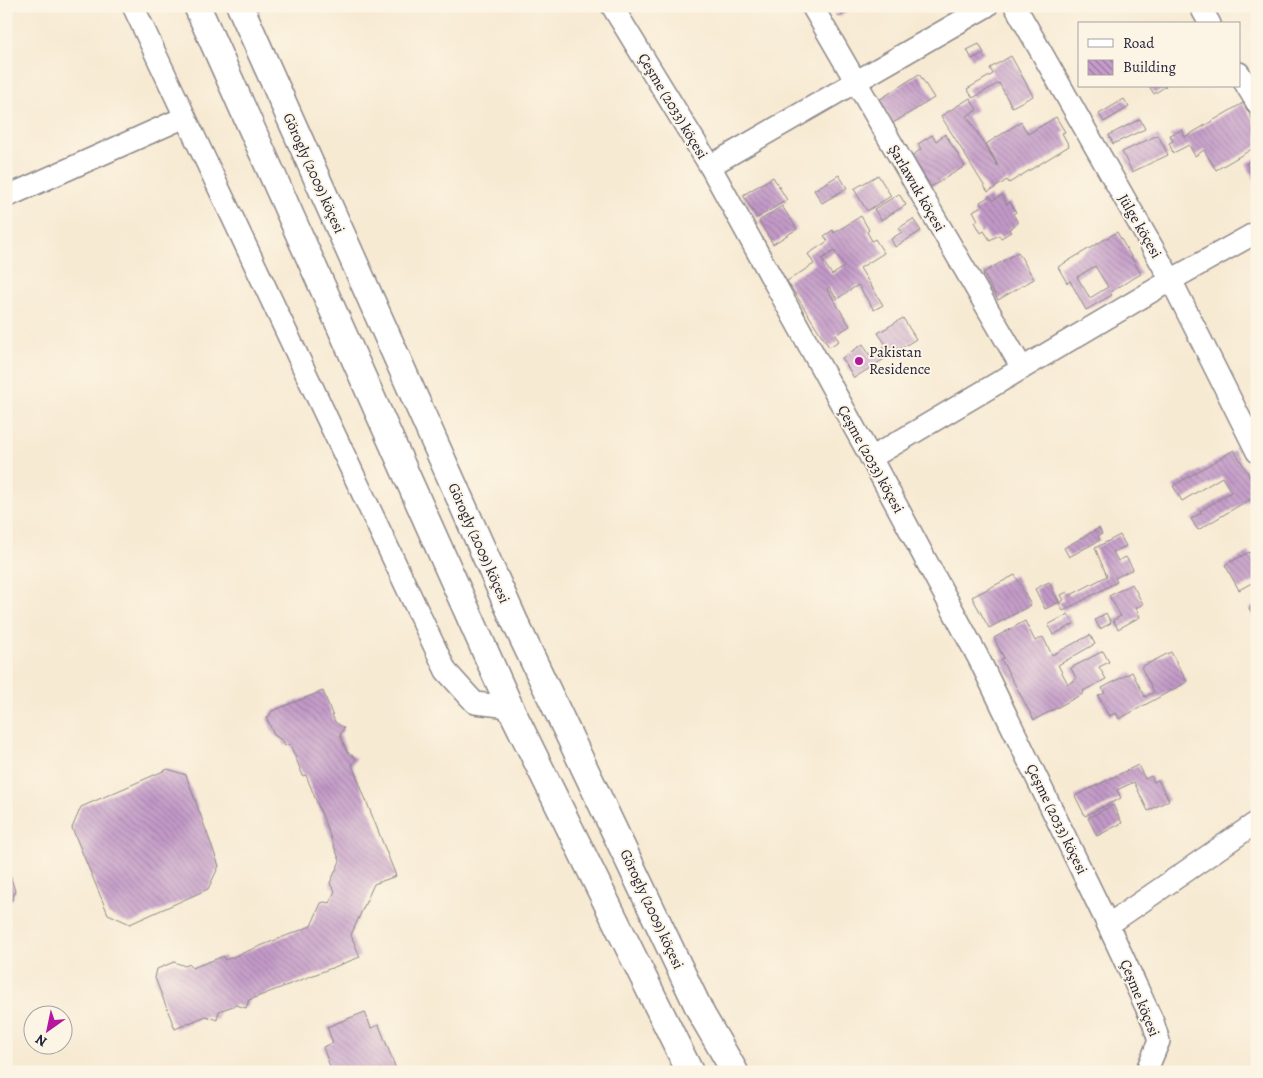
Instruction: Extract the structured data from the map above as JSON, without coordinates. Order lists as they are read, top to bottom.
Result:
{
  "streets": {
    "main road": ["Görogly (2009) köçesi"],
    "street": [
      "Çeşme (2033) köçesi",
      "Şarlawuk köçesi",
      "Jülge köçesi",
      "Çeşme köçesi"
    ]
  },
  "crossings": [
    ["Çeşme (2033) köçesi", "Çeşme köçesi"]
  ],
  "places": ["Pakistan Residence"],
  "legend": ["Road", "Building"],
  "north": "bottom left"
}
